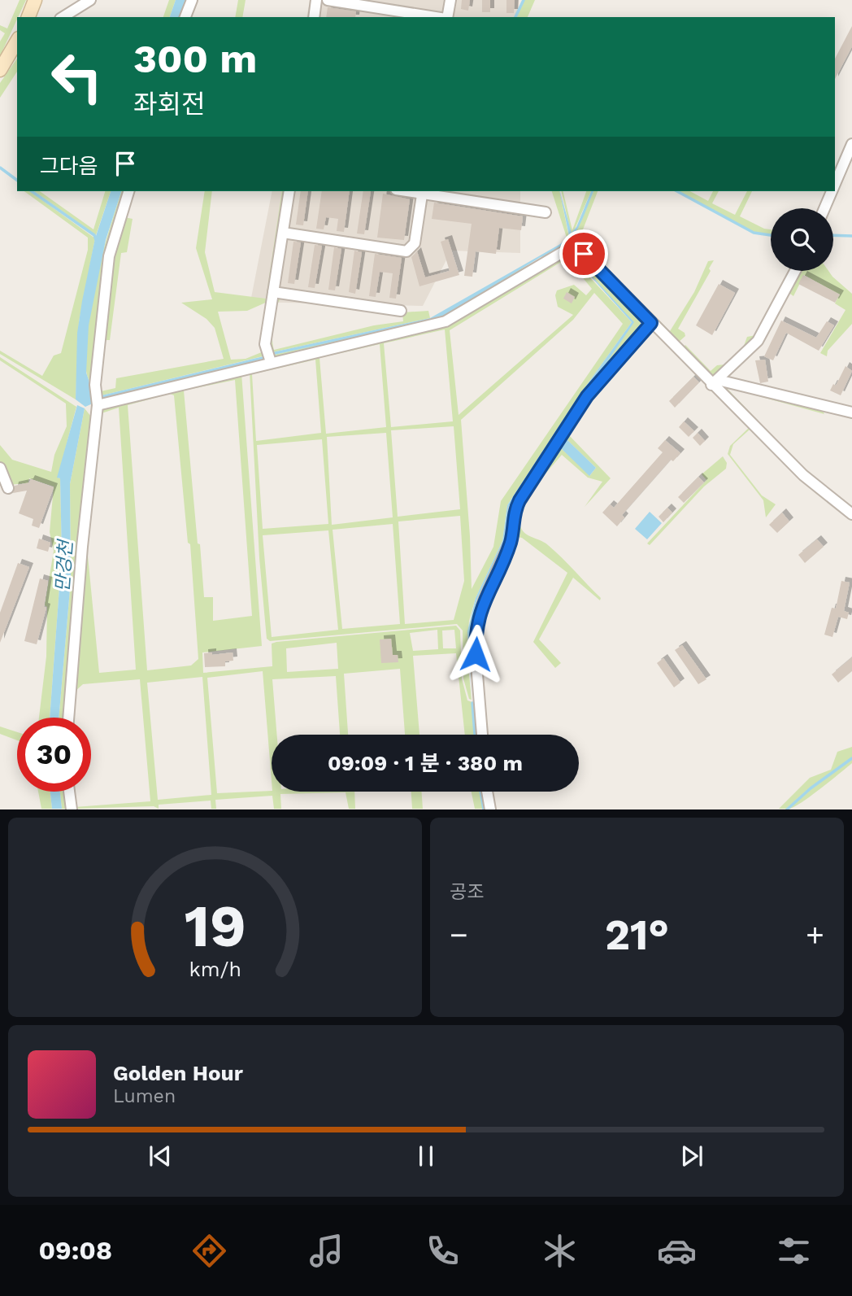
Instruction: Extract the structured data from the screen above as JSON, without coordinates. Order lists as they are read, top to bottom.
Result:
{
  "water": ["만겅천"],
  "page": {
    "turn": ["300 m", "좌회전"],
    "then": "그다음",
    "limit": "30",
    "trip": "09:09 · 1 분 · 380 m",
    "tile": "공조",
    "heat": ["−", "21°", "+"],
    "song": ["Golden Hour", "Lumen"],
    "tabs": "09:08",
    "gauge": ["19", "km/h"]
  }
}
